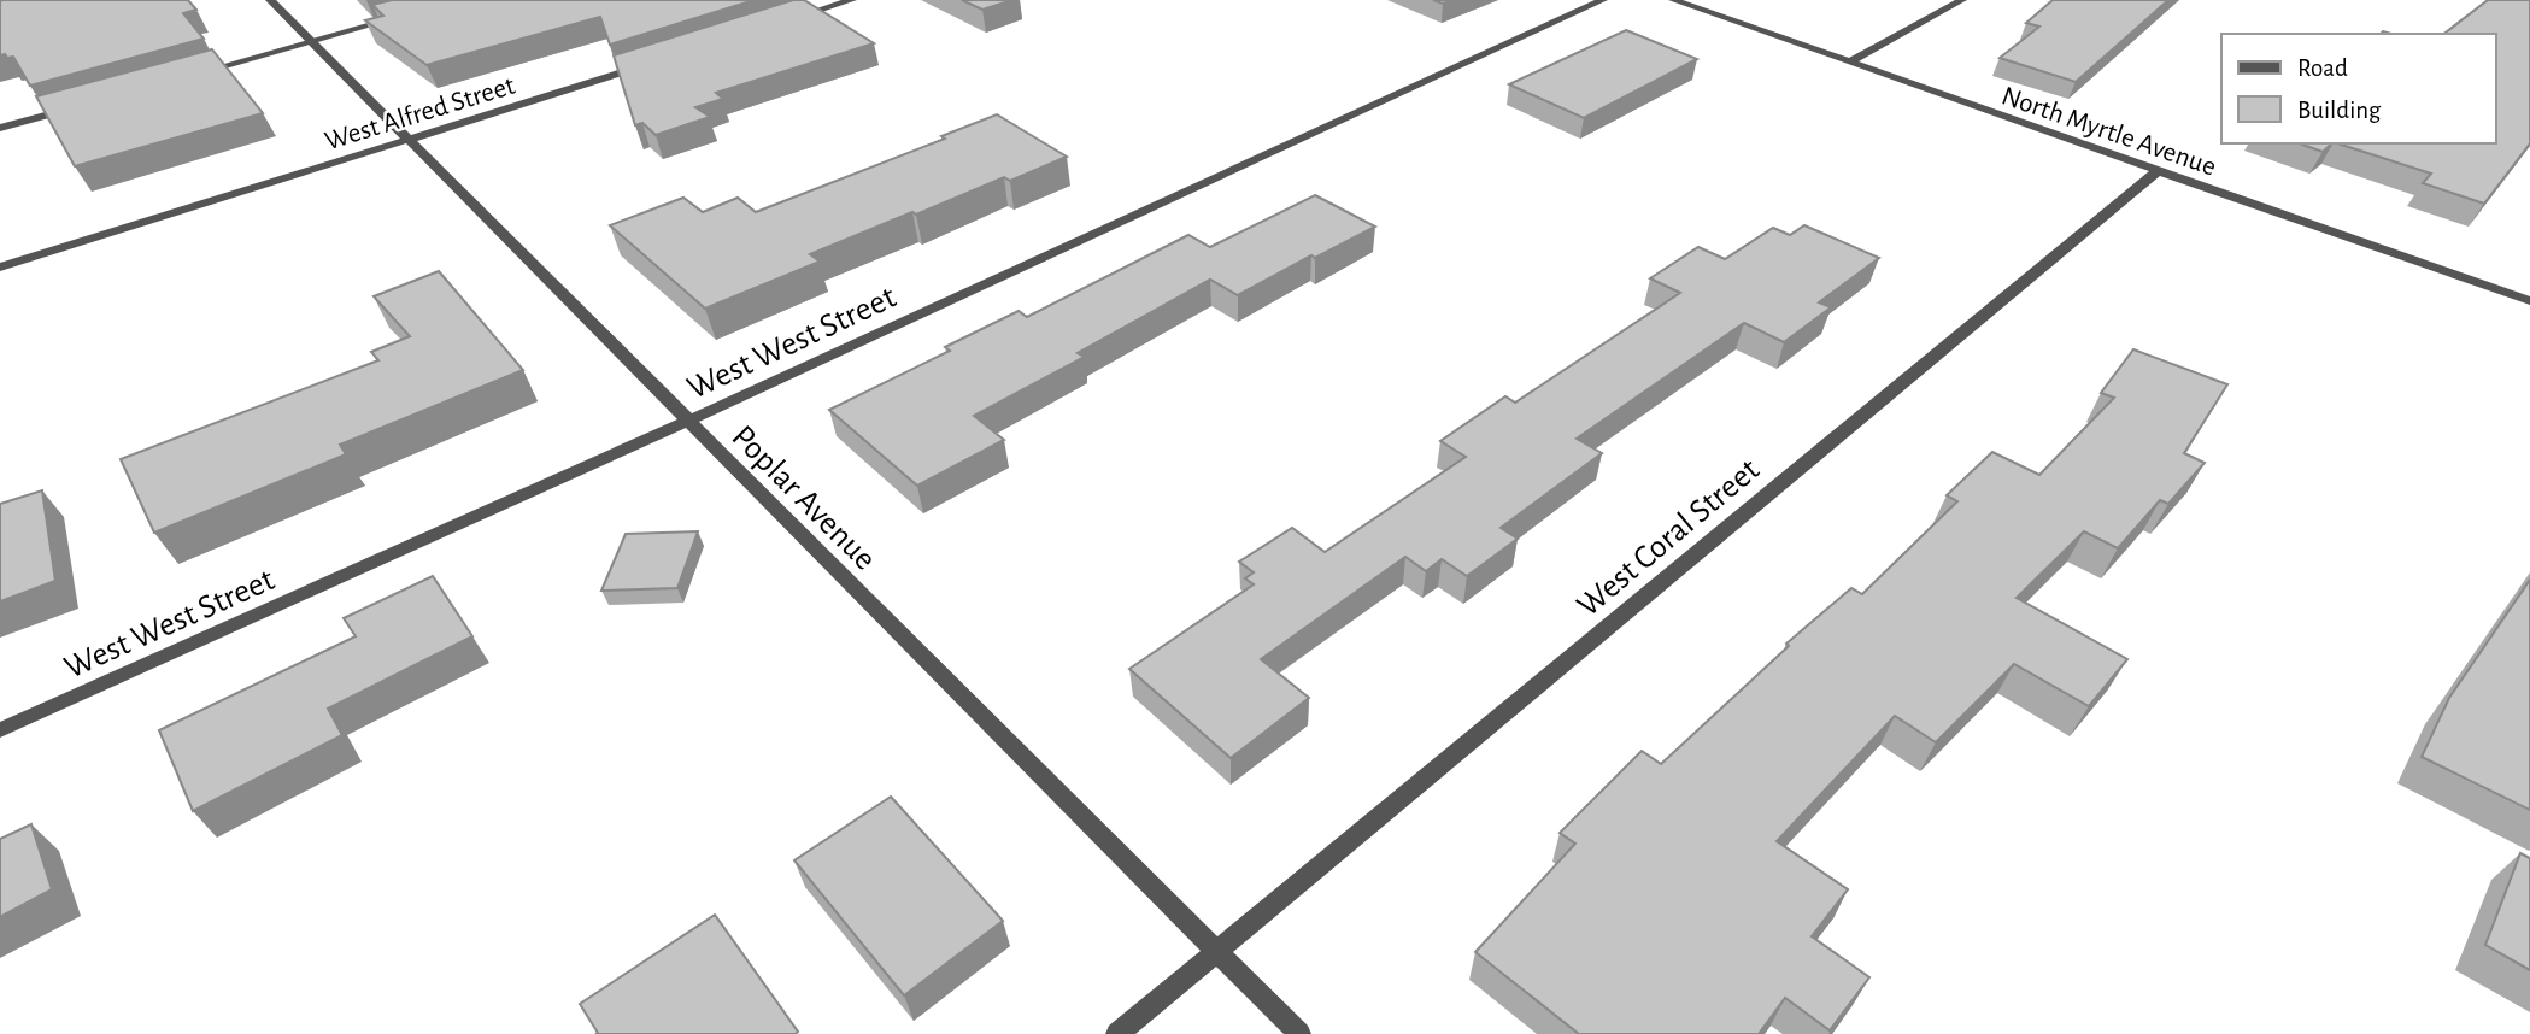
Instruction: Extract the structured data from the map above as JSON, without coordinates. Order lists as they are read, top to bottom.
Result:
{
  "streets": {
    "street": [
      "West Alfred Street",
      "North Myrtle Avenue",
      "West West Street",
      "Poplar Avenue",
      "West Coral Street"
    ]
  },
  "crossings": [
    ["West Alfred Street", "Poplar Avenue"],
    ["North Myrtle Avenue", "West Coral Street"],
    ["West West Street", "Poplar Avenue"],
    ["Poplar Avenue", "West Coral Street"]
  ],
  "legend": ["Road", "Building"]
}
